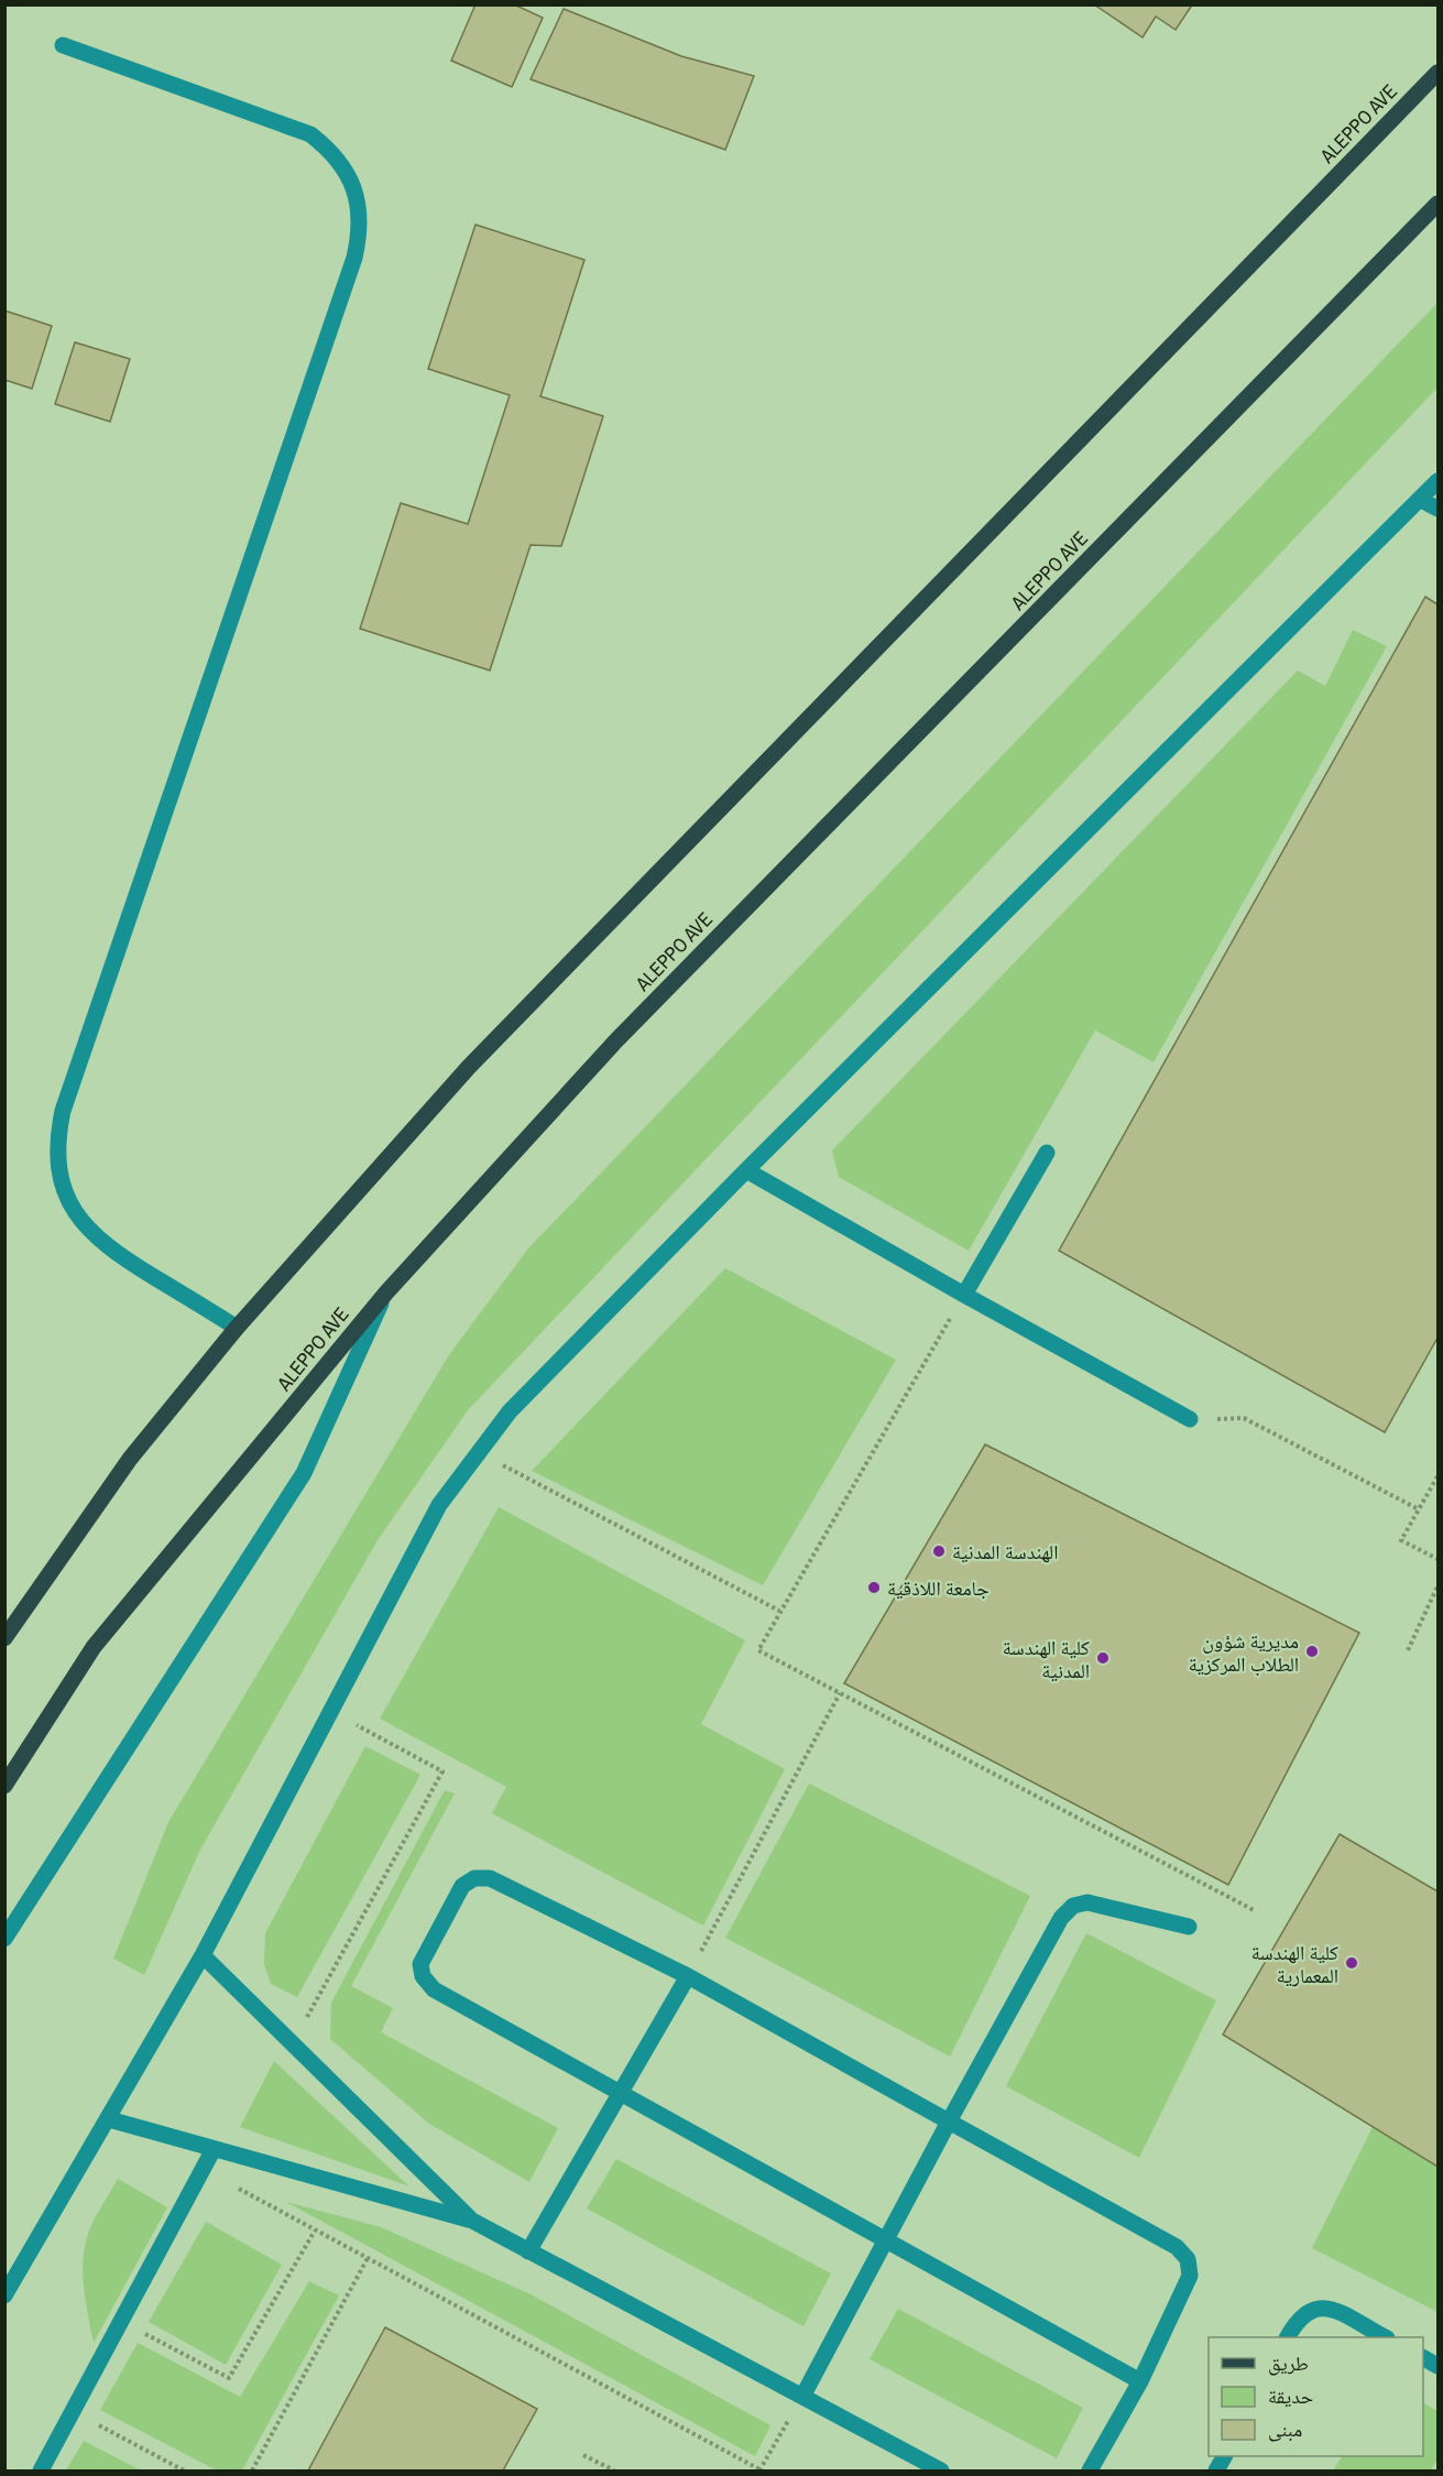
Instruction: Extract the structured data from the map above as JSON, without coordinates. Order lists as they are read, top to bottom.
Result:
{
  "streets": {
    "main road": ["ALEPPO AVE"]
  },
  "places": [
    "الهندسة المدنية",
    "جامعة اللاذقية",
    "مديرية شؤون الطلاب المركزية",
    "كلية الهندسة المدنية",
    "كلية الهندسة المعمارية"
  ],
  "legend": ["طريق", "حديقة", "مبنى"]
}
